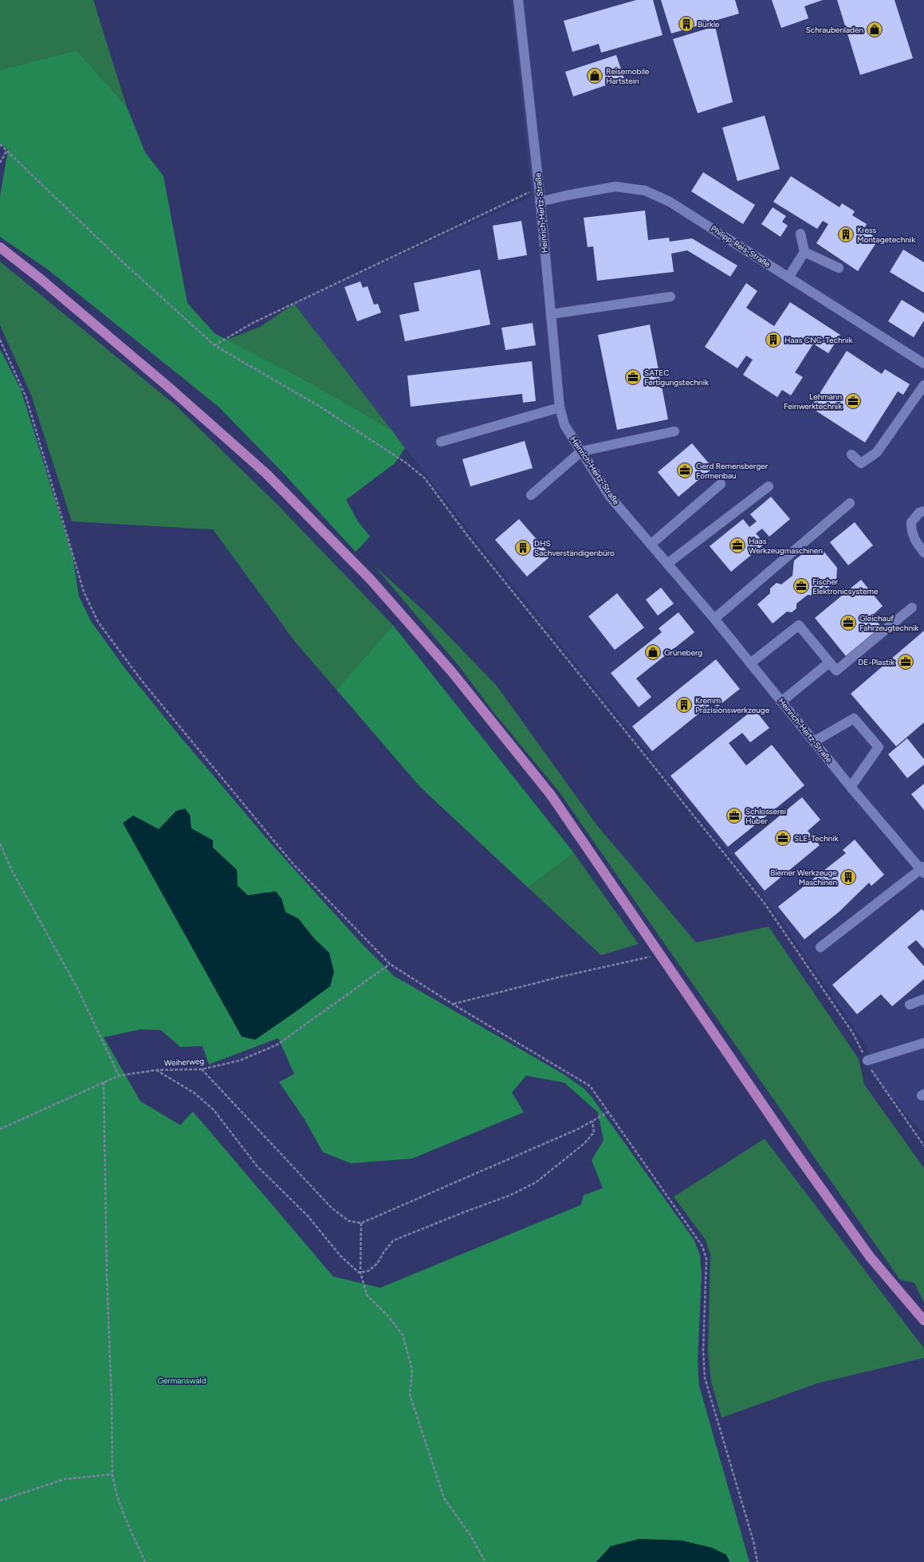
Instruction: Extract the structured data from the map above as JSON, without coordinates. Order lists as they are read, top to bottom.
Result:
{
  "streets": {
    "street": ["Heinrich-Hertz-Straße", "Philipp-Reis-Straße"],
    "path": ["Weiherweg"]
  },
  "crossings": [
    ["Heinrich-Hertz-Straße", "Philipp-Reis-Straße"]
  ],
  "parks": ["Germanswald"],
  "places": {
    "building": [
      "Bürkle",
      "Kress Montagetechnik",
      "Haas CNC-Technik",
      "DHS Sachverständigenbüro",
      "Kremm Präzisionswerkzeuge",
      "Biemer Werkzeuge Maschinen"
    ],
    "shop": ["Schraubenladen", "Reisemobile Hartstein", "Grüneberg"],
    "office": [
      "SATEC Fertigungstechnik",
      "Lehmann Feinwerktechnik",
      "Gerd Remensberger Formenbau",
      "Haas Werkzeugmaschinen",
      "Fischer Elektronicsysteme",
      "Gleichauf Fahrzeugtechnik",
      "DE-Plastik",
      "Schlosserei Huber",
      "SLE-Technik"
    ]
  }
}
